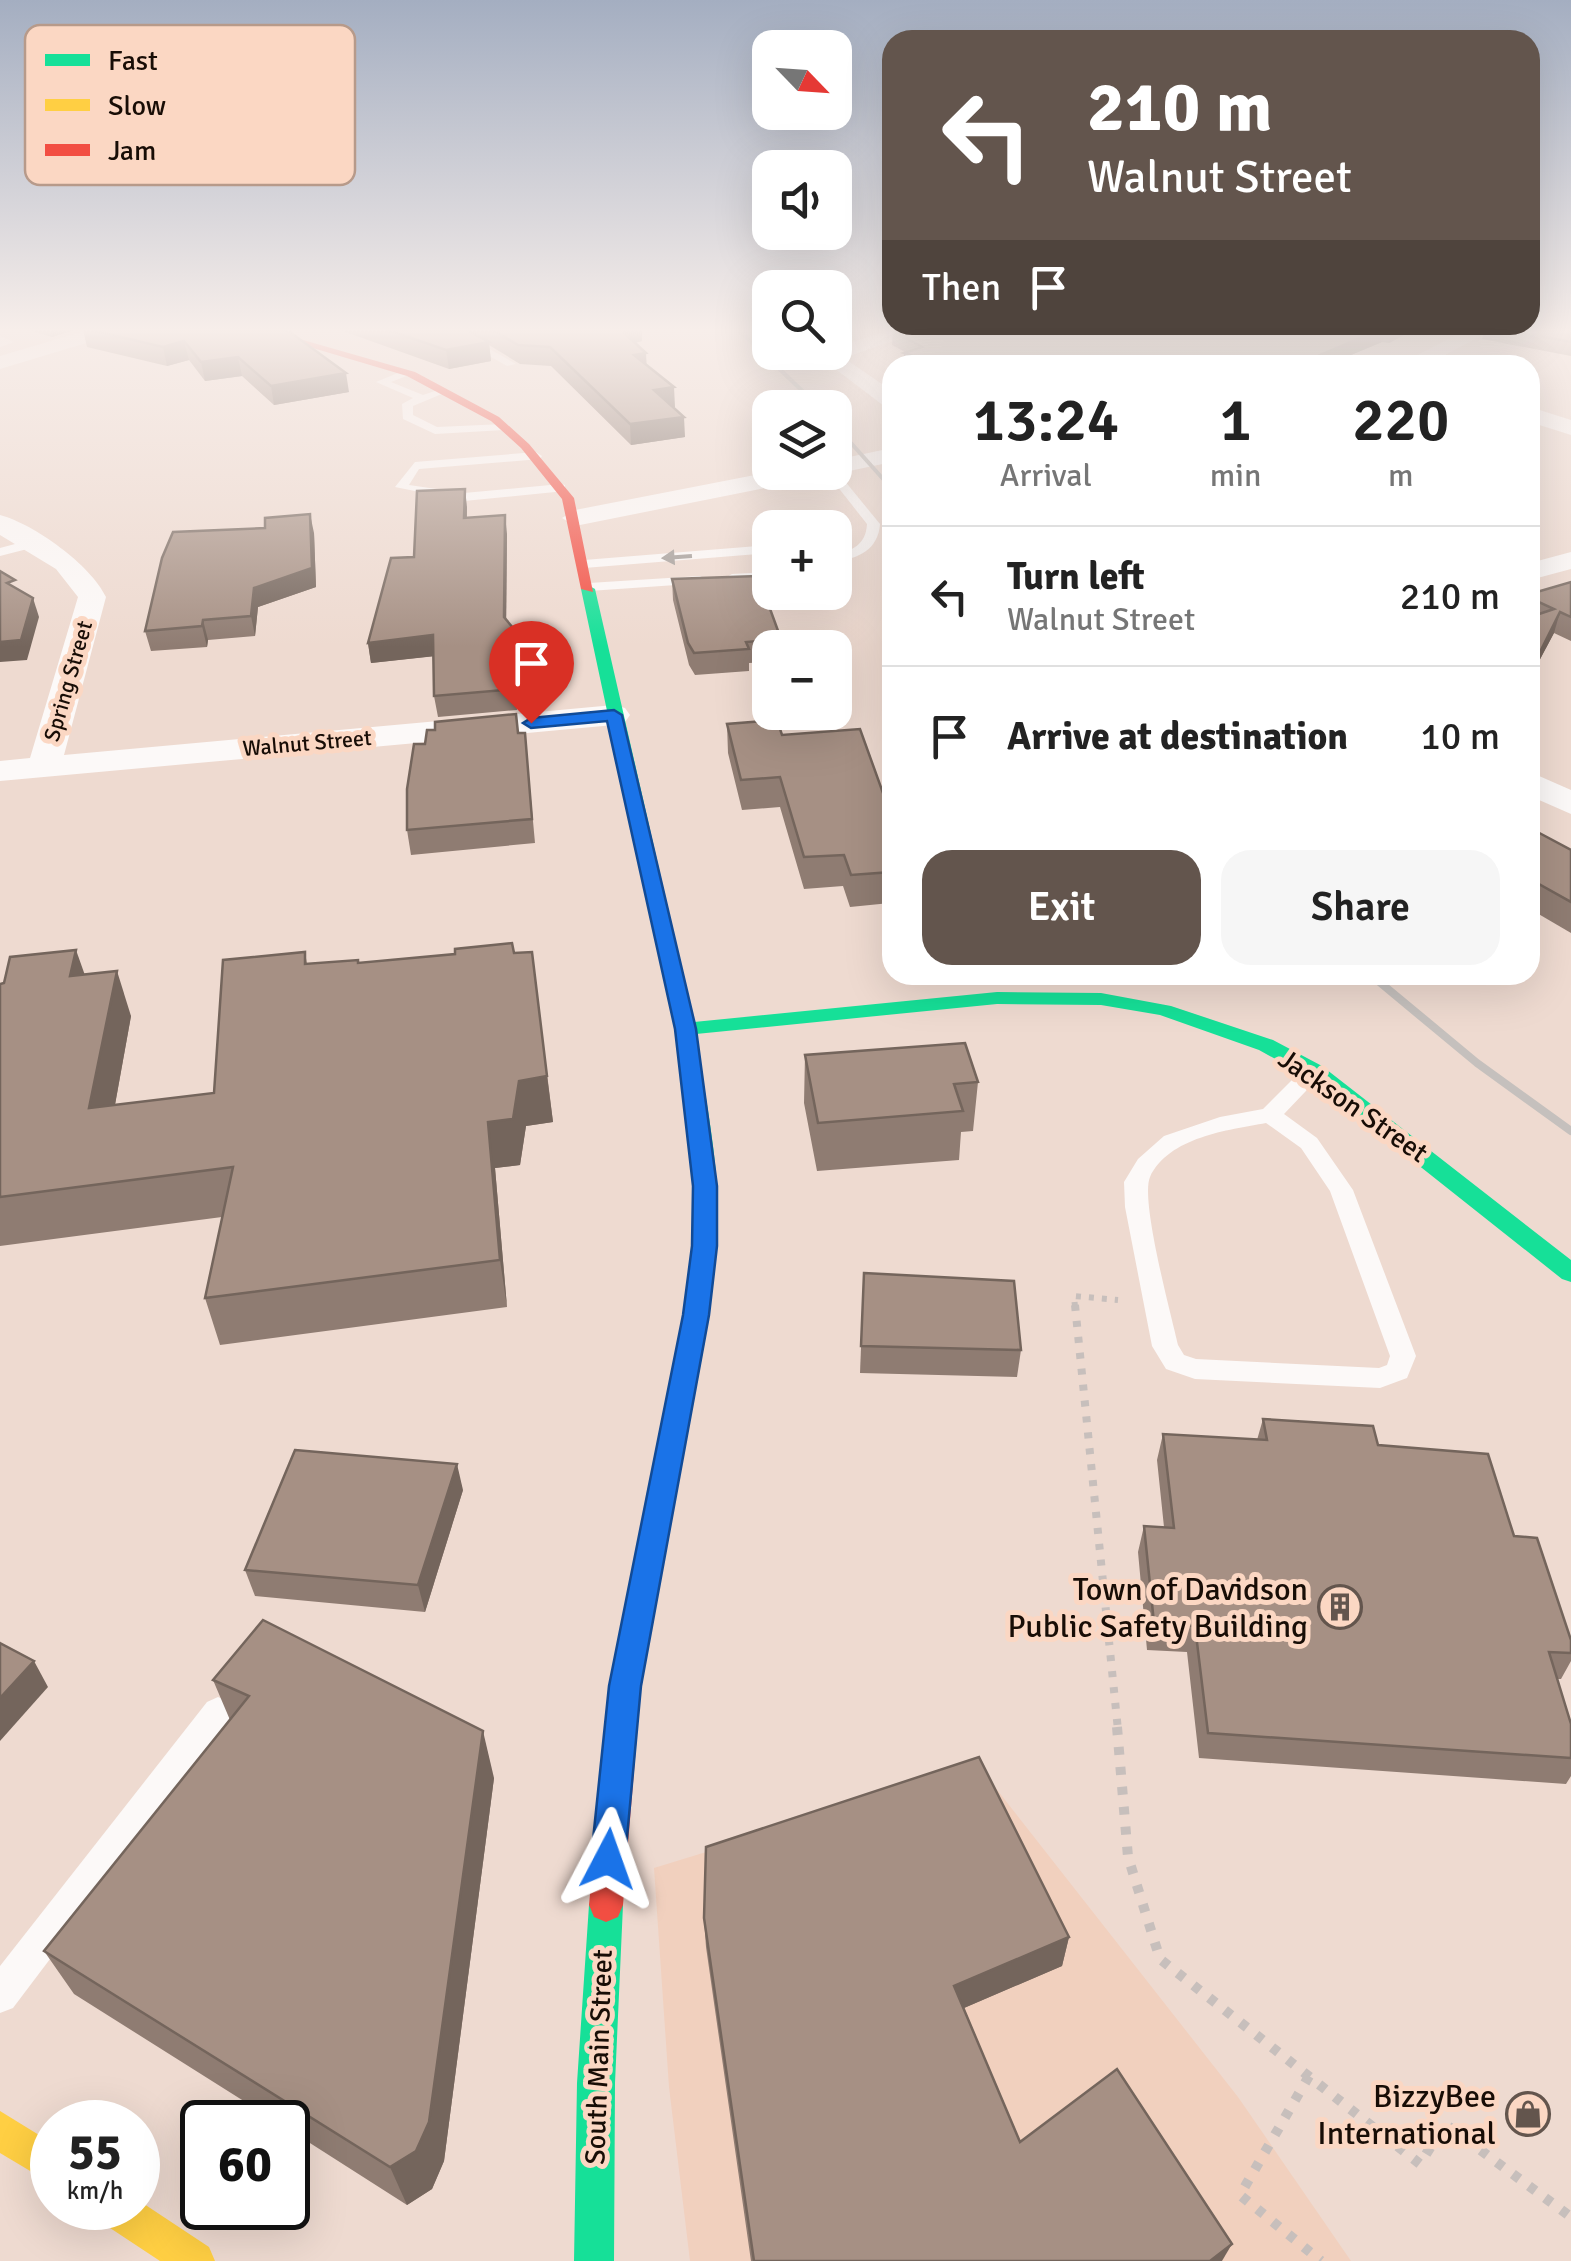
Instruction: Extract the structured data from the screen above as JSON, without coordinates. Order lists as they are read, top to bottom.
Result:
{
  "streets": {
    "main road": ["Jackson Street", "South Main Street"],
    "street": ["Spring Street", "Walnut Street"]
  },
  "crossings": [
    ["Spring Street", "Walnut Street"],
    ["Walnut Street", "South Main Street"],
    ["Jackson Street", "South Main Street"]
  ],
  "places": {
    "building": ["Town of Davidson Public Safety Building"],
    "shop": ["BizzyBee International"]
  },
  "legend": ["Fast", "Slow", "Jam"],
  "north": "bottom right",
  "page": {
    "map_buttons": ["+", "−"],
    "turn": ["210 m", "Walnut Street"],
    "then": "Then",
    "eta": [
      "13:24",
      "Arrival",
      "1",
      "min",
      "220",
      "m"
    ],
    "list": [
      {
        "name": "Turn left",
        "note": "Walnut Street",
        "value": "210 m"
      },
      {
        "name": "Arrive at destination",
        "value": "10 m"
      }
    ],
    "buttons": ["Exit", "Share"],
    "speed": "55 km/h",
    "limit": "60"
  }
}
